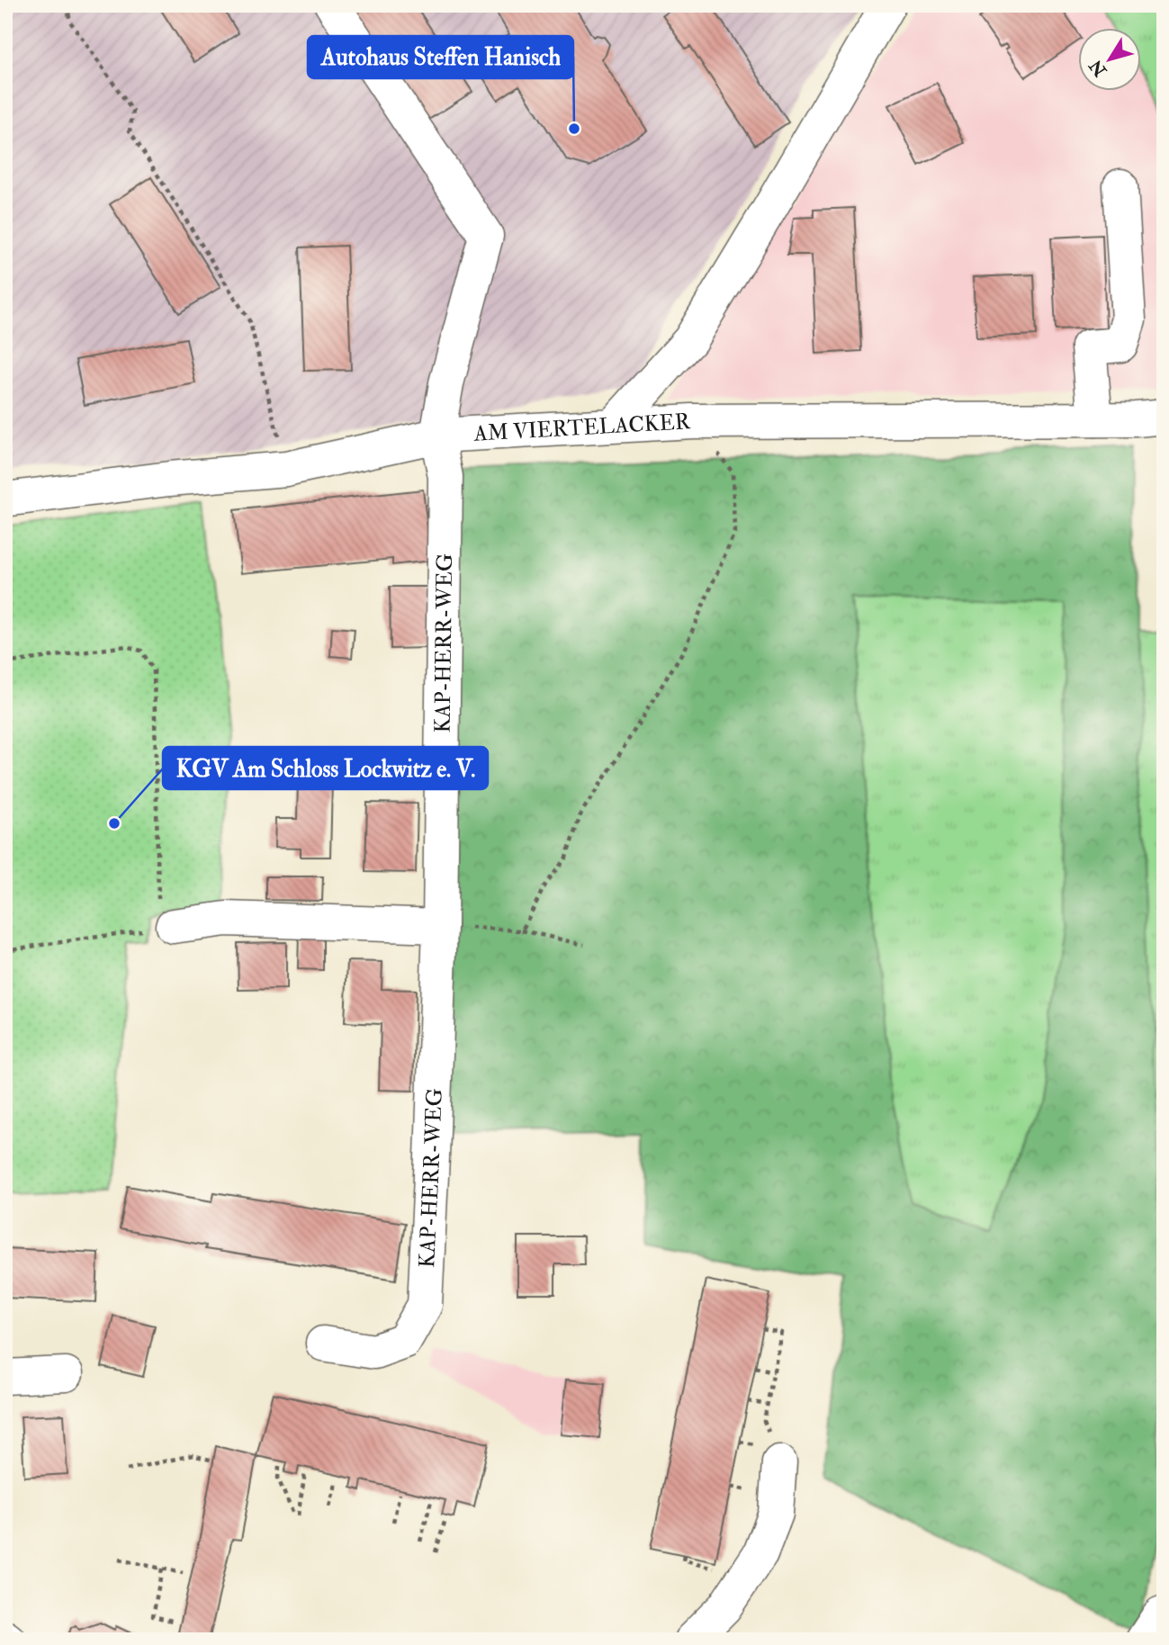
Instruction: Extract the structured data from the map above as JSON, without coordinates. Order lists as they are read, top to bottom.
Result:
{
  "streets": {
    "street": ["AM VIERTELACKER", "KAP-HERR-WEG"]
  },
  "crossings": [
    ["AM VIERTELACKER", "KAP-HERR-WEG"]
  ],
  "places": ["Autohaus Steffen Hanisch", "KGV Am Schloss Lockwitz e. V."],
  "north": "bottom left"
}
